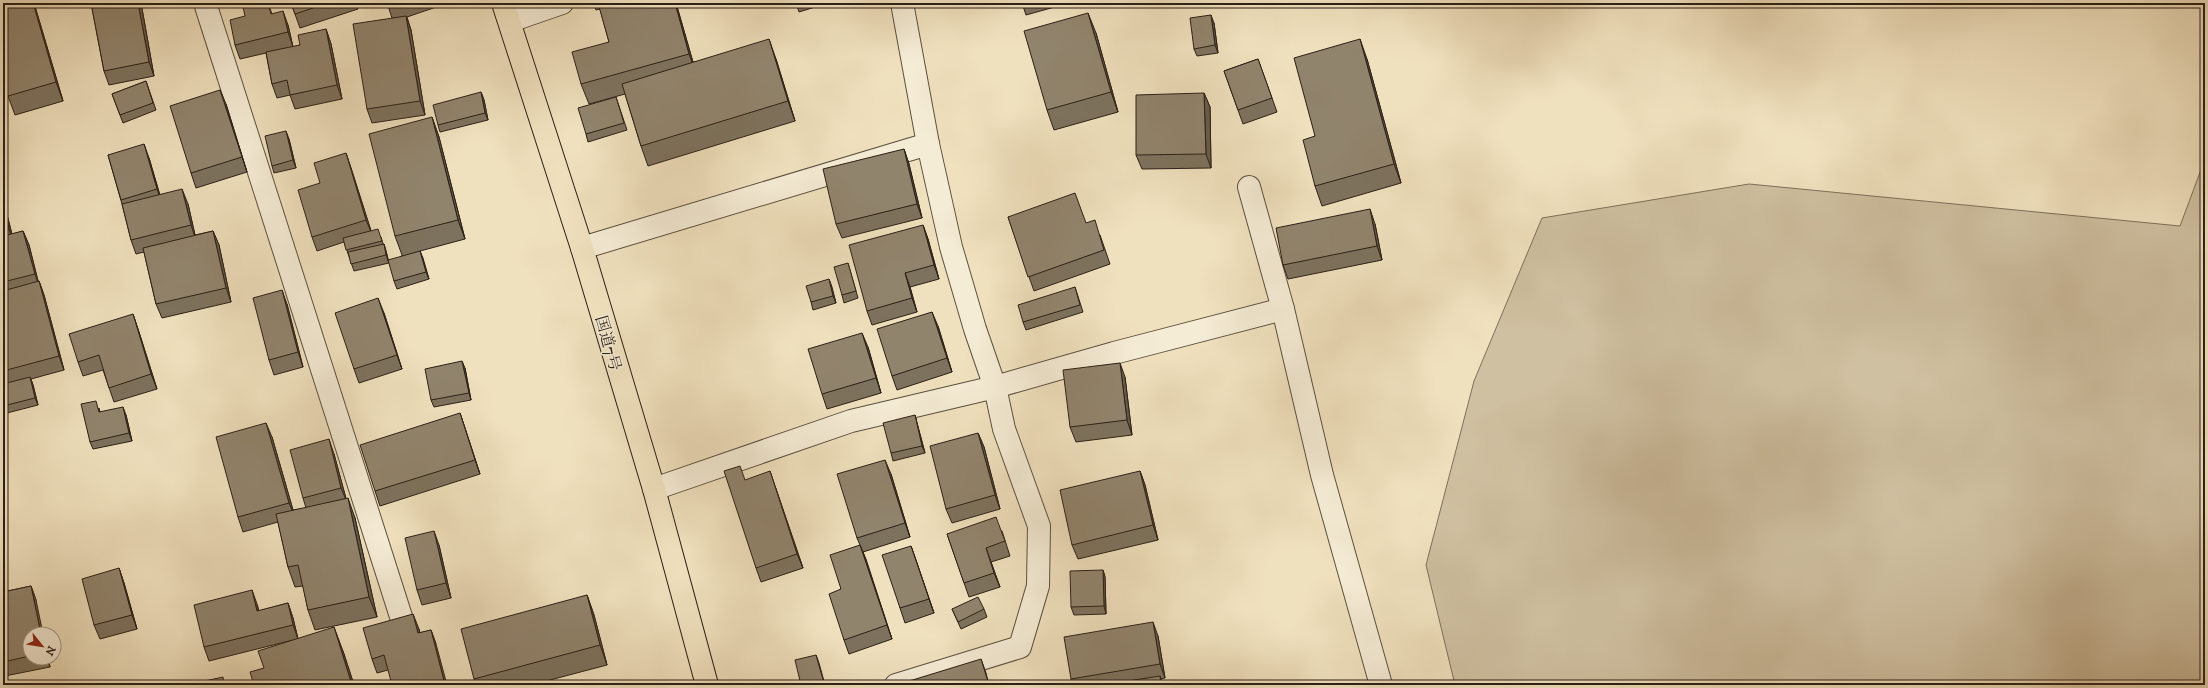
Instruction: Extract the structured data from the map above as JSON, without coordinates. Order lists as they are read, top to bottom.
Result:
{
  "streets": {
    "highway": ["国道7号"]
  },
  "north": "bottom right"
}
